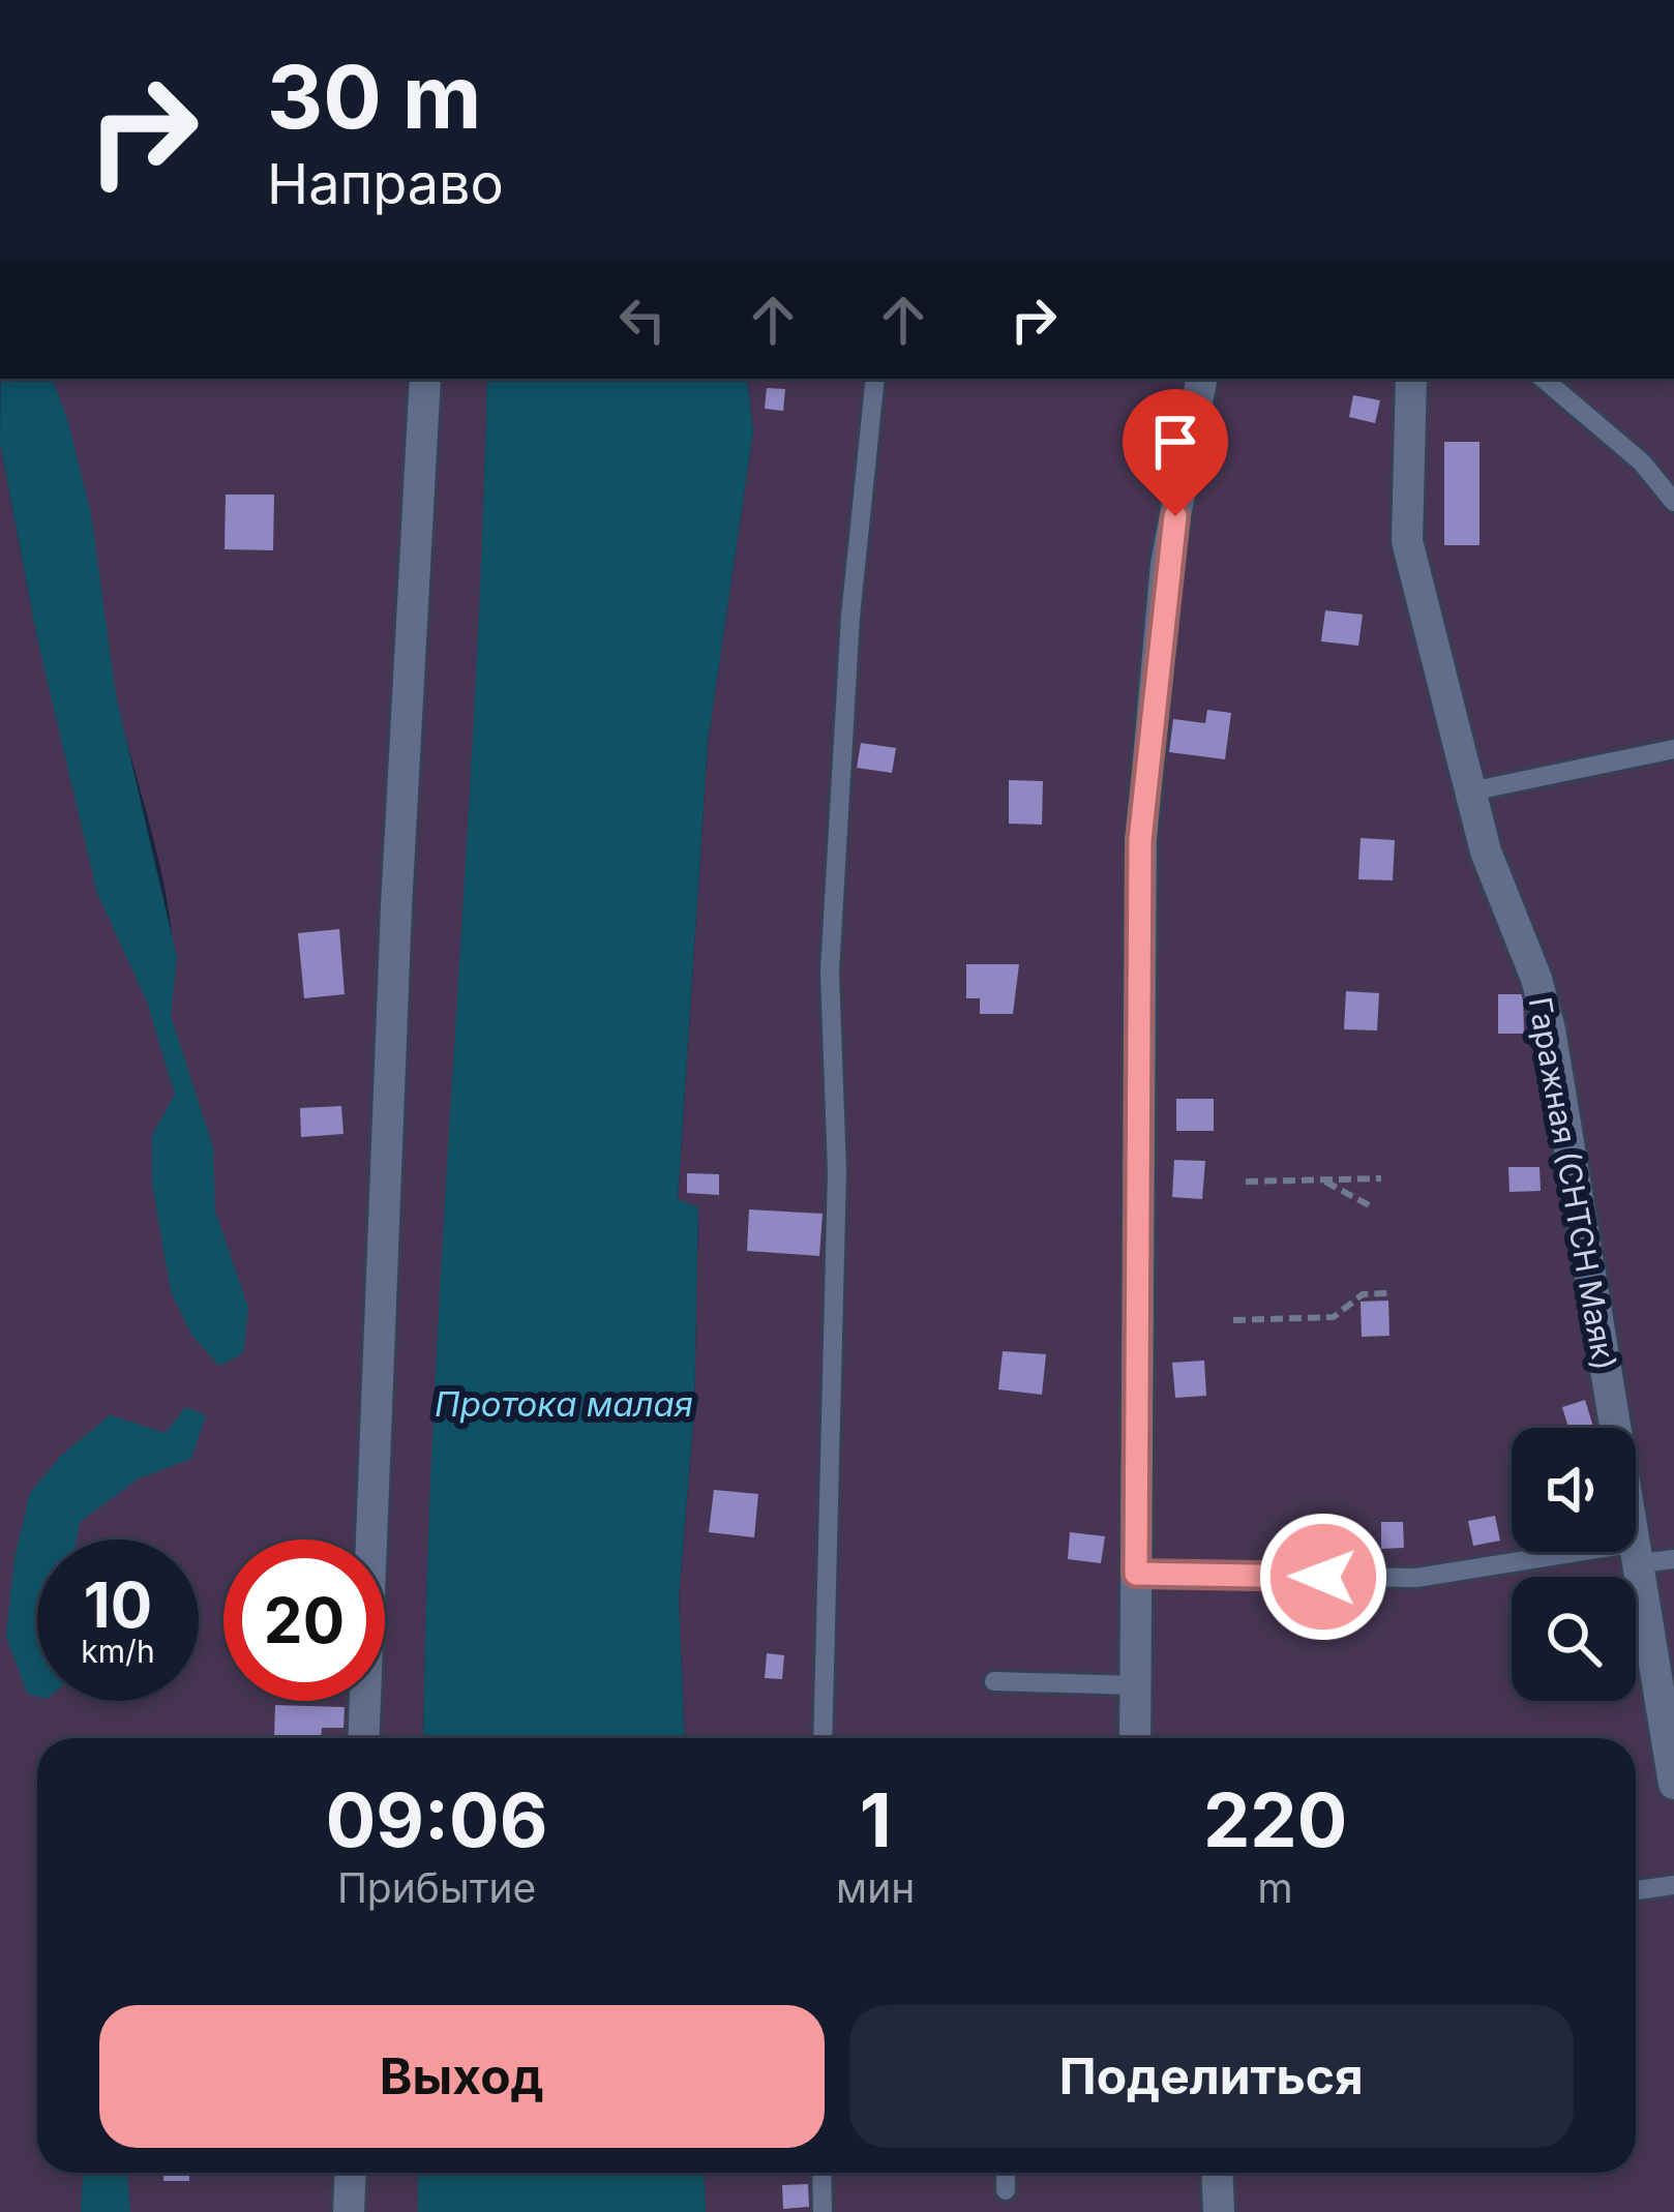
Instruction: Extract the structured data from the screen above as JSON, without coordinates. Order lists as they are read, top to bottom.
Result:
{
  "streets": {
    "street": ["Гаражная (СНТСН Маяк)"]
  },
  "water": ["Протока малая"],
  "page": {
    "turn": ["30 m", "Направо"],
    "speed": "10 km/h",
    "limit": "20",
    "eta": [
      "09:06",
      "Прибытие",
      "1",
      "мин",
      "220",
      "m"
    ],
    "buttons": ["Выход", "Поделиться"]
  }
}
